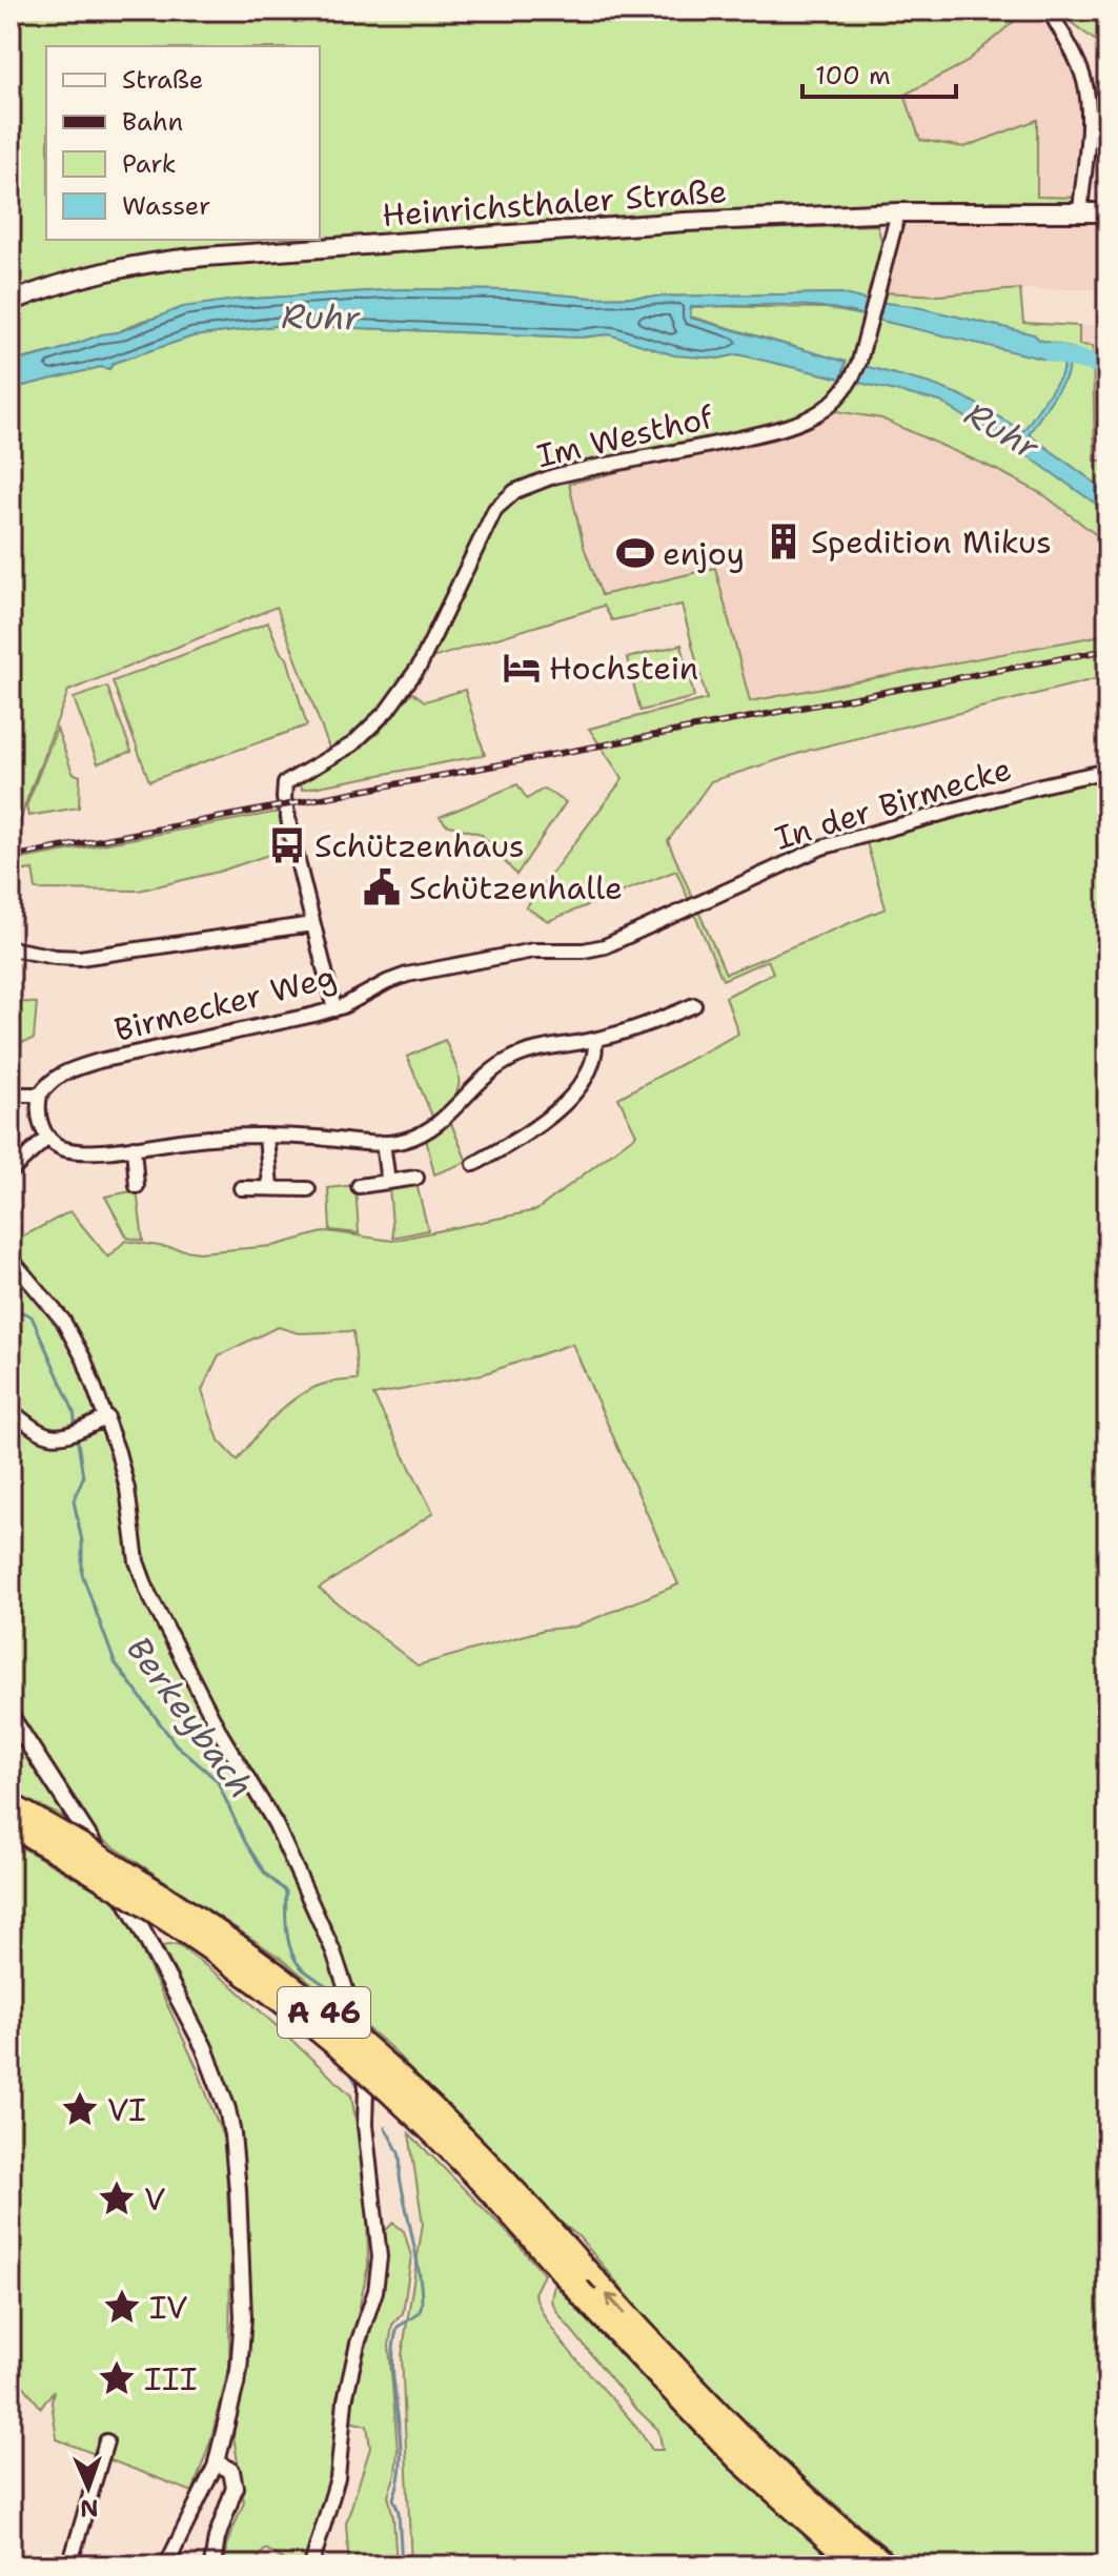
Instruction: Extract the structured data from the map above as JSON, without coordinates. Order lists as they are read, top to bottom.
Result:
{
  "streets": {
    "highway": ["A 46"],
    "main road": ["Heinrichsthaler Straße"],
    "street": ["Im Westhof", "In der Birmecke", "Birmecker Weg"]
  },
  "crossings": [
    ["Heinrichsthaler Straße", "Im Westhof"],
    ["In der Birmecke", "Birmecker Weg"]
  ],
  "water": ["Ruhr", "Berkeybach"],
  "places": {
    "building": ["Spedition Mikus"],
    "sports": ["enjoy"],
    "hotel": ["Hochstein"],
    "bus stop": ["Schützenhaus"],
    "public building": ["Schützenhalle"],
    "place": [
      "VI",
      "V",
      "IV",
      "III"
    ]
  },
  "legend": [
    "Straße",
    "Bahn",
    "Park",
    "Wasser"
  ],
  "scale_bar": "100 m",
  "north": "bottom"
}
